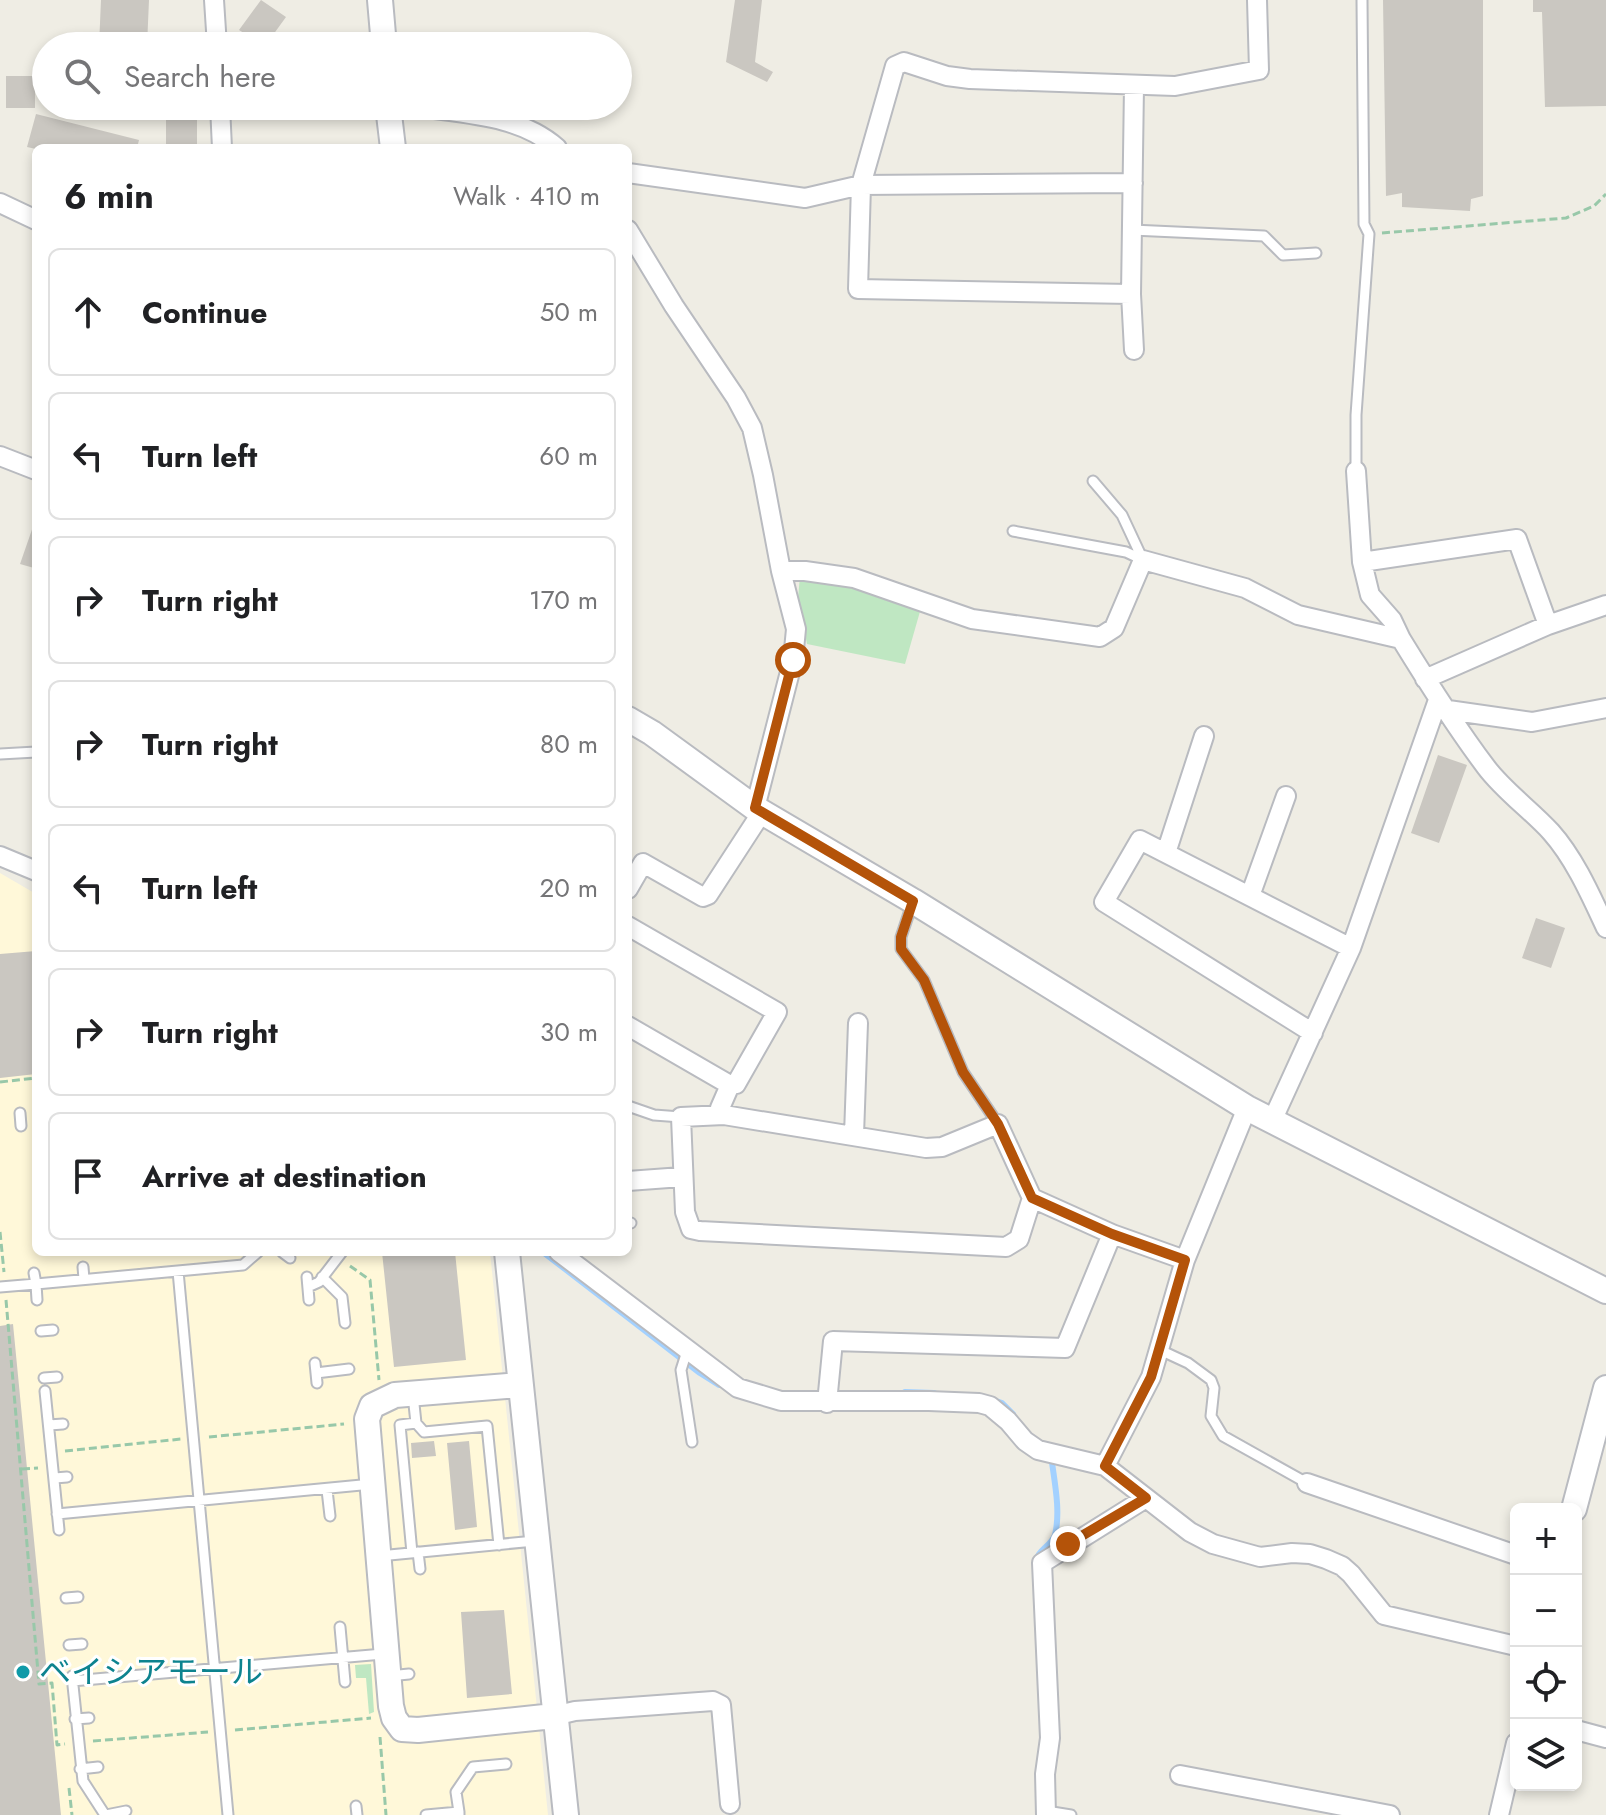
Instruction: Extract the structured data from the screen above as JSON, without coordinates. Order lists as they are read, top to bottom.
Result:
{
  "places": ["ベイシアモール"],
  "page": {
    "search": "Search here",
    "heading": ["6 min", "Walk · 410 m"],
    "list": [
      ["Continue", "50 m"],
      ["Turn left", "60 m"],
      ["Turn right", "170 m"],
      ["Turn right", "80 m"],
      ["Turn left", "20 m"],
      ["Turn right", "30 m"],
      "Arrive at destination"
    ],
    "map_buttons": ["+", "−"]
  }
}
